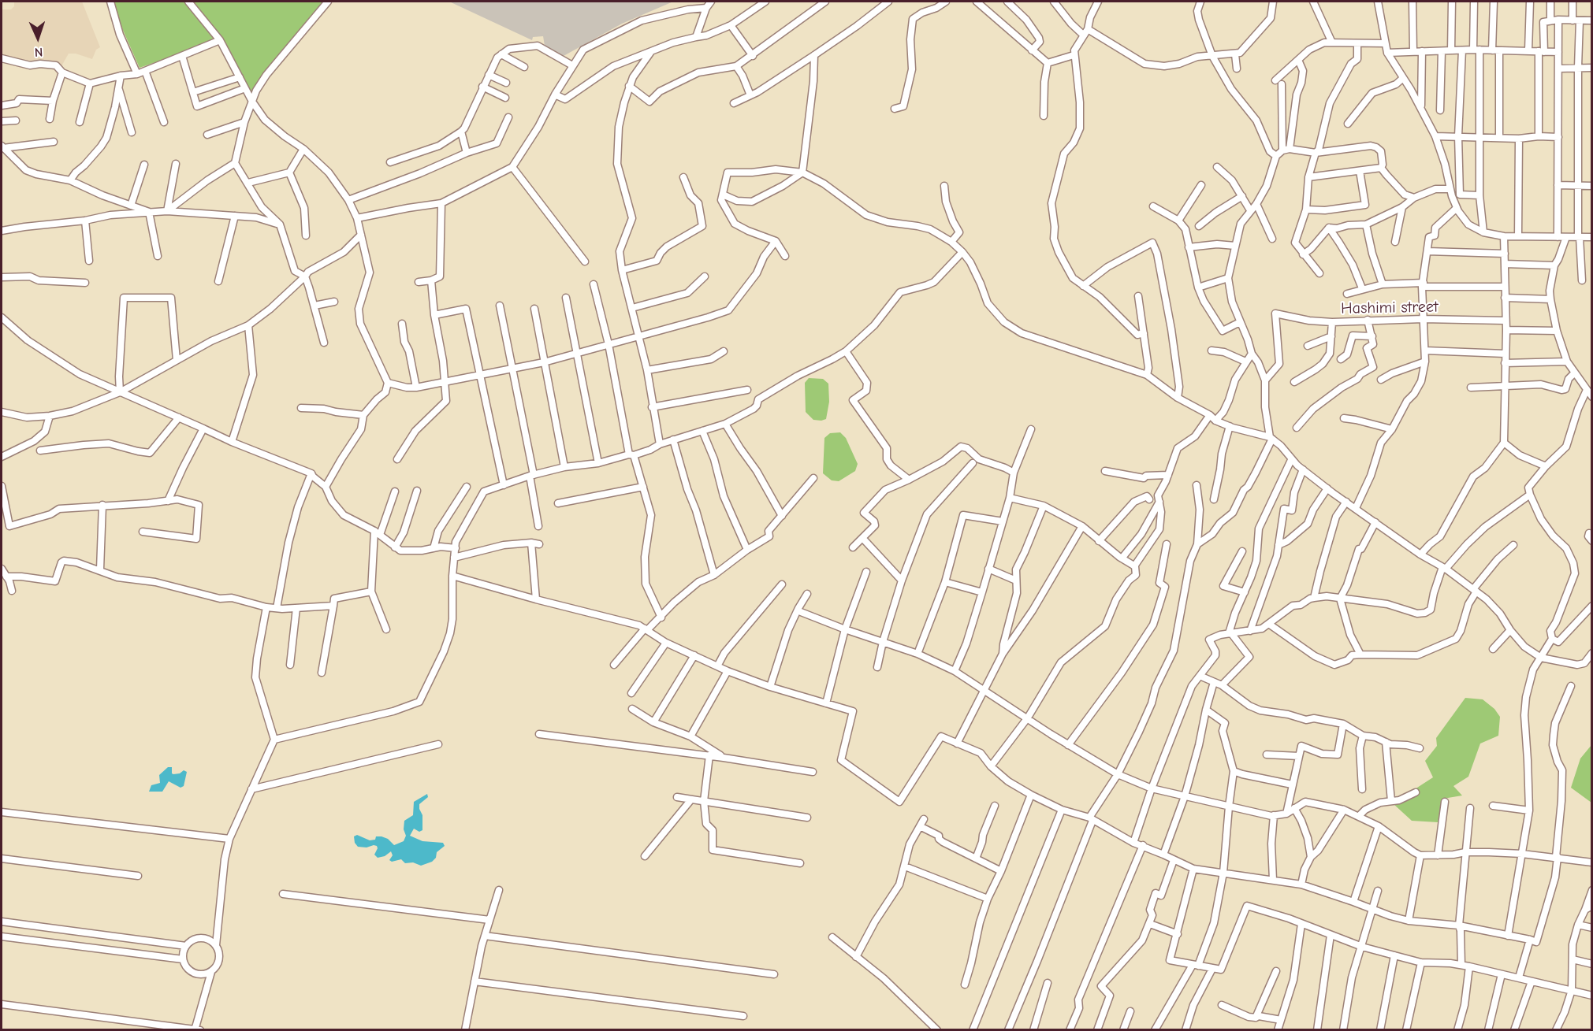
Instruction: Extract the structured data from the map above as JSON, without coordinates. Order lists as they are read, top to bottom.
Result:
{
  "streets": {
    "street": ["Hashimi street"]
  },
  "north": "bottom"
}
